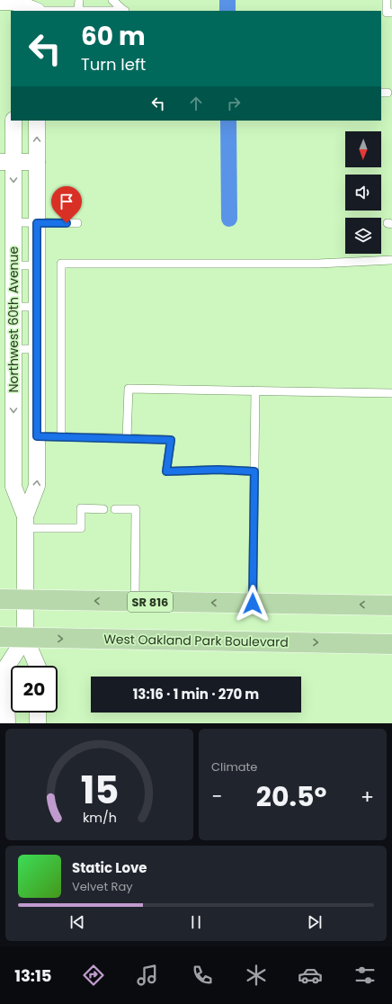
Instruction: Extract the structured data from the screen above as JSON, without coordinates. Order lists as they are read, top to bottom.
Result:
{
  "streets": {
    "main road": ["SR 816", "West Oakland Park Boulevard"],
    "street": ["Northwest 60th Avenue"]
  },
  "crossings": [
    ["Northwest 60th Avenue", "SR 816"],
    ["Northwest 60th Avenue", "West Oakland Park Boulevard"]
  ],
  "north": "bottom",
  "page": {
    "turn": ["60 m", "Turn left"],
    "limit": "20",
    "trip": "13:16 · 1 min · 270 m",
    "tile": "Climate",
    "heat": ["−", "20.5°", "+"],
    "song": ["Static Love", "Velvet Ray"],
    "tabs": "13:15",
    "gauge": ["15", "km/h"]
  }
}
